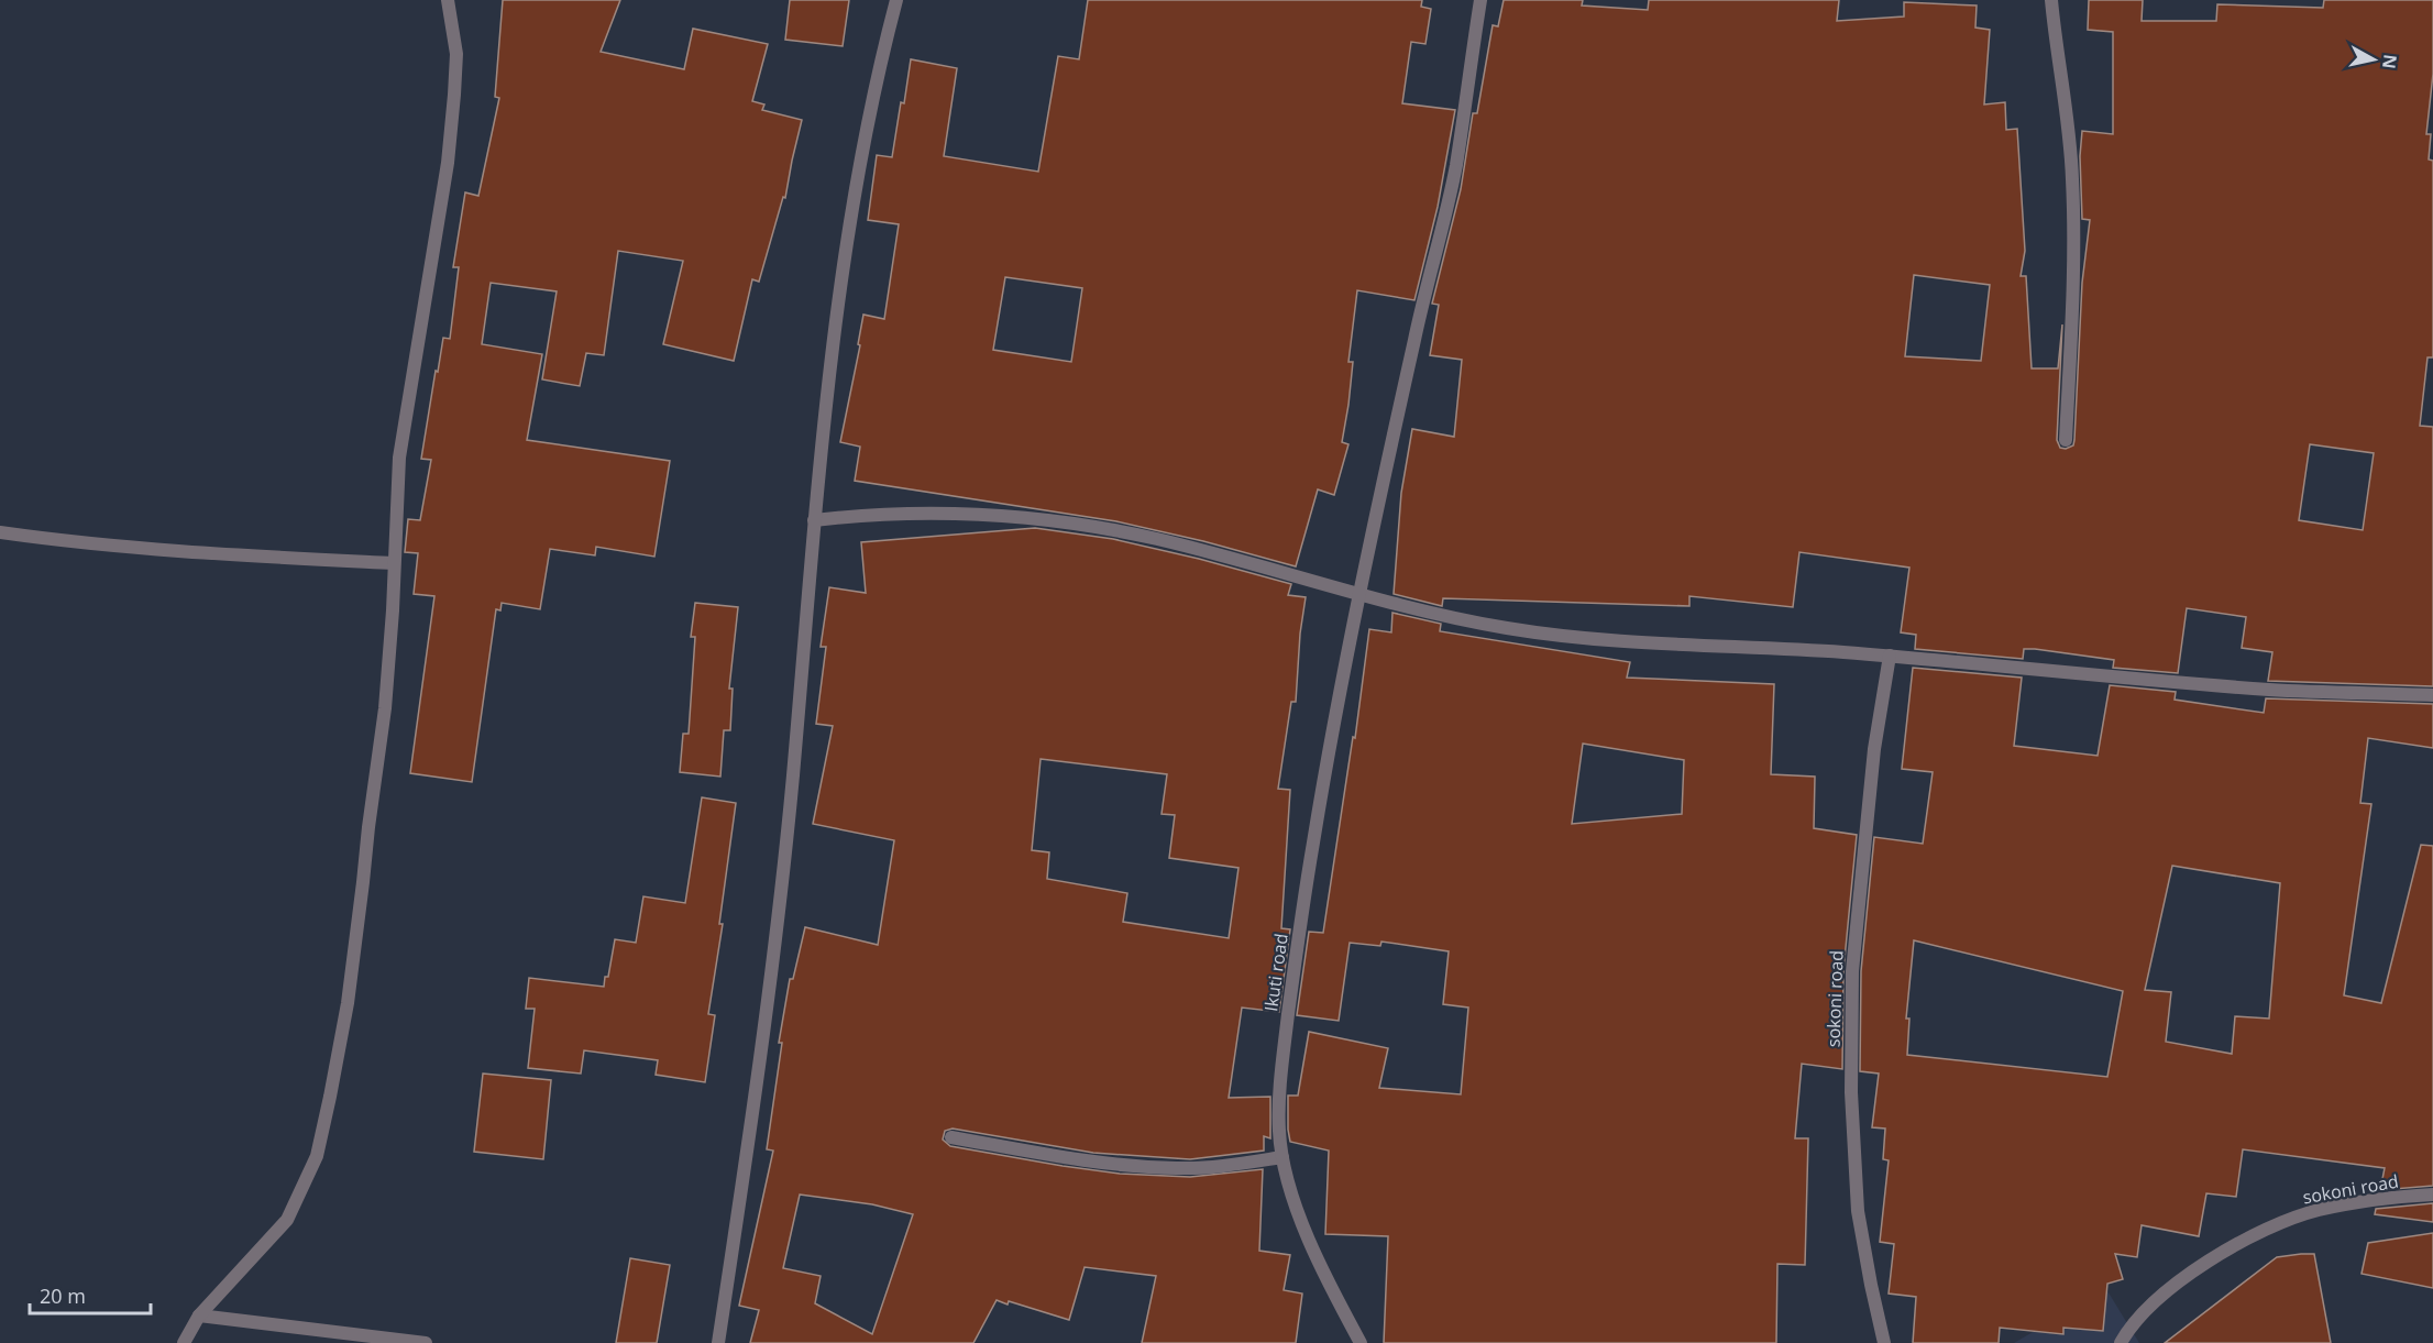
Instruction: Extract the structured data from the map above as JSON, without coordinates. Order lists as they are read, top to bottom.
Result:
{
  "streets": {
    "street": ["Ikuti road", "sokoni road"]
  },
  "scale_bar": "20 m",
  "north": "right"
}
